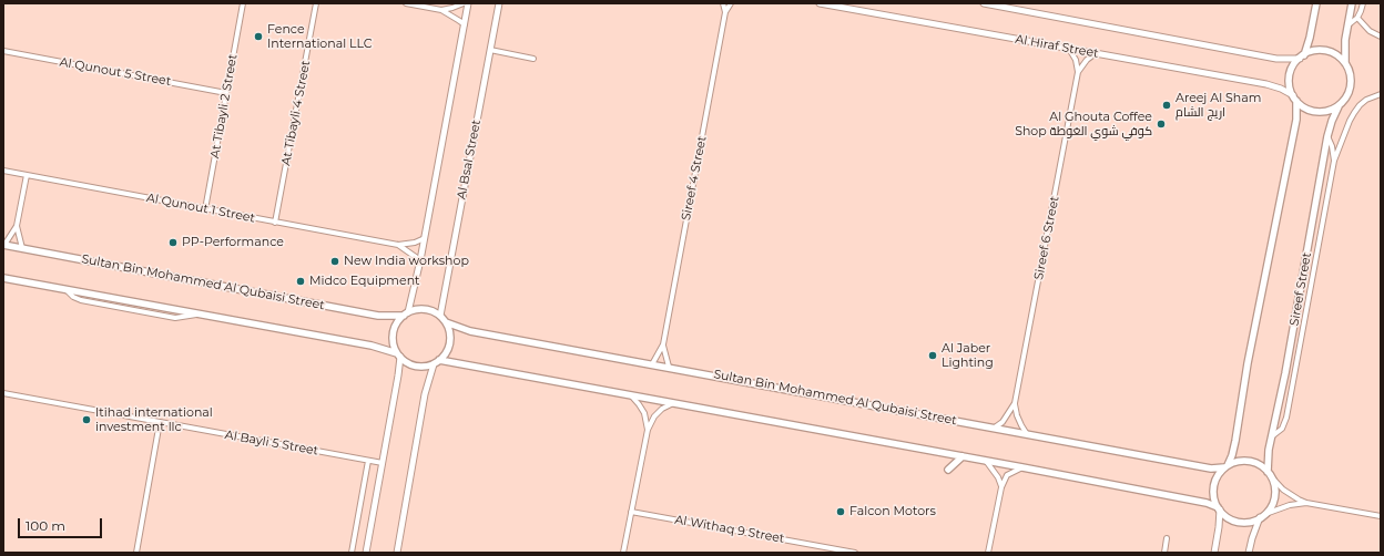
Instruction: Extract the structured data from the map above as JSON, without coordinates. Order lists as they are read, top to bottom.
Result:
{
  "streets": {
    "main road": ["Sultan Bin Mohammed Al Qubaisi Street", "Sireef Street"],
    "street": [
      "Al Hiraf Street",
      "Al Qunout 5 Street",
      "At Tibayli 2 Street",
      "At Tibayli 4 Street",
      "Al Bsal Street",
      "Sireef 4 Street",
      "Al Qunout 1 Street",
      "Sireef 6 Street",
      "Al Bayli 5 Street",
      "Al Withaq 9 Street"
    ]
  },
  "crossings": [
    ["Al Hiraf Street", "Sireef Street"],
    ["Al Qunout 5 Street", "At Tibayli 2 Street"],
    ["At Tibayli 2 Street", "Al Qunout 1 Street"],
    ["At Tibayli 4 Street", "Al Qunout 1 Street"],
    ["Al Bsal Street", "Sultan Bin Mohammed Al Qubaisi Street"],
    ["Sireef 4 Street", "Sultan Bin Mohammed Al Qubaisi Street"],
    ["Sireef 6 Street", "Sultan Bin Mohammed Al Qubaisi Street"],
    ["Sultan Bin Mohammed Al Qubaisi Street", "Sireef Street"]
  ],
  "places": [
    "Fence International LLC",
    "Areej Al Sham اريج الشام",
    "Al Ghouta Coffee Shop كوفي شوي الغوطة",
    "PP-Performance",
    "New India workshop",
    "Midco Equipment",
    "Al Jaber Lighting",
    "Itihad international investment llc",
    "Falcon Motors"
  ],
  "scale_bar": "100 m"
}
